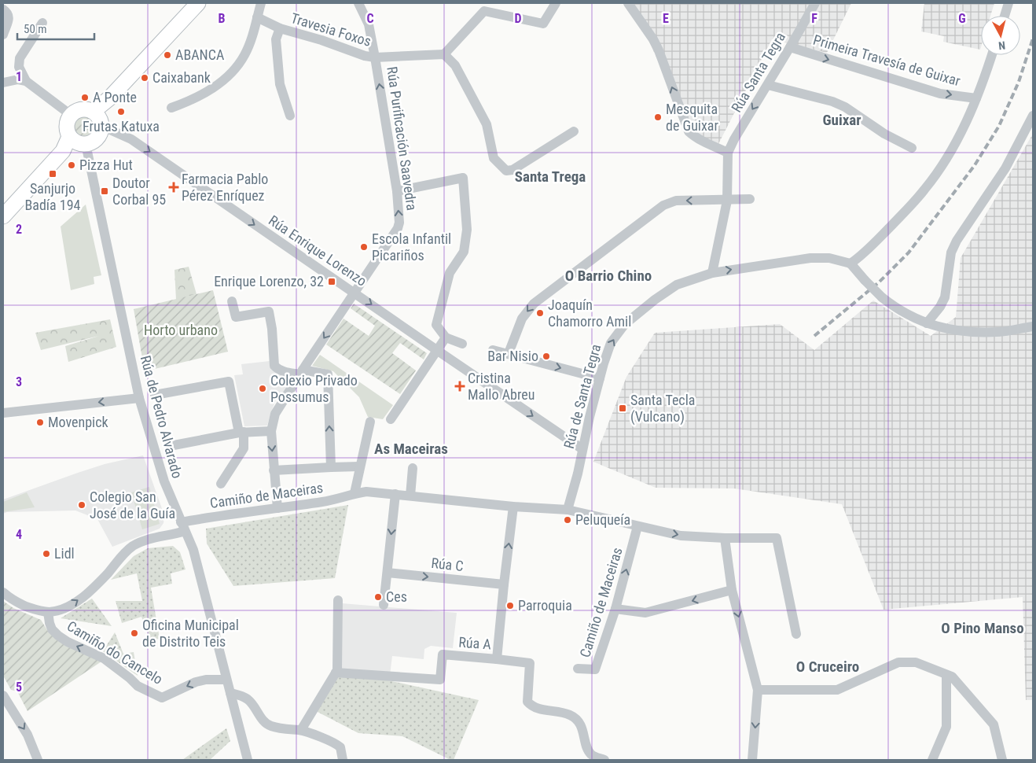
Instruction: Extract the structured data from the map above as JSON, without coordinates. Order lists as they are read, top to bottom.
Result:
{
  "streets": {
    "street": [
      "Travesia Foxos",
      "Primeira Travesía de Guixar",
      "Rúa Santa Tegra",
      "Rúa Purificación Saavedra",
      "Rúa Enrique Lorenzo",
      "Rúa de Santa Tegra",
      "Rúa de Pedro Alvarado",
      "Camiño de Maceiras",
      "Rúa C",
      "Rúa A",
      "Camiño do Cancelo"
    ]
  },
  "crossings": [
    ["Travesia Foxos", "Rúa Purificación Saavedra"],
    ["Primeira Travesía de Guixar", "Rúa Santa Tegra"],
    ["Rúa Santa Tegra", "Rúa de Santa Tegra"],
    ["Rúa Purificación Saavedra", "Rúa Enrique Lorenzo"],
    ["Rúa Purificación Saavedra", "Camiño de Maceiras"],
    ["Rúa Enrique Lorenzo", "Rúa de Santa Tegra"],
    ["Rúa Enrique Lorenzo", "Rúa de Pedro Alvarado"],
    ["Rúa de Santa Tegra", "Camiño de Maceiras"],
    ["Rúa de Pedro Alvarado", "Camiño de Maceiras"],
    ["Rúa de Pedro Alvarado", "Camiño do Cancelo"],
    ["Camiño de Maceiras", "Camiño do Cancelo"]
  ],
  "one_way": ["Rúa Enrique Lorenzo", "Rúa C", "Camiño do Cancelo"],
  "districts": [
    "Guixar",
    "Santa Trega",
    "O Barrio Chino",
    "As Maceiras",
    "O Pino Manso",
    "O Cruceiro"
  ],
  "parks": ["Horto urbano"],
  "places": {
    "other": [
      "ABANCA",
      "Caixabank",
      "A Ponte",
      "Frutas Katuxa",
      "Mesquita de Guixar",
      "Pizza Hut",
      "Escola Infantil Picariños",
      "Joaquín Chamorro Amil",
      "Bar Nisio",
      "Colexio Privado Possumus",
      "Movenpick",
      "Colegio San José de la Guía",
      "Peluqueía",
      "Lidl",
      "Ces",
      "Parroquia",
      "Oficina Municipal de Distrito Teis"
    ],
    "transit": [
      "Sanjurjo Badía 194",
      "Doutor Corbal 95",
      "Enrique Lorenzo, 32",
      "Santa Tecla (Vulcano)"
    ],
    "health": ["Farmacia Pablo Pérez Enríquez", "Cristina Mallo Abreu"]
  },
  "scale_bar": "50 m",
  "north": "bottom",
  "grid": {
    "columns": [
      "B",
      "C",
      "D",
      "E",
      "F",
      "G"
    ],
    "rows": [
      "1",
      "2",
      "3",
      "4",
      "5"
    ]
  }
}
